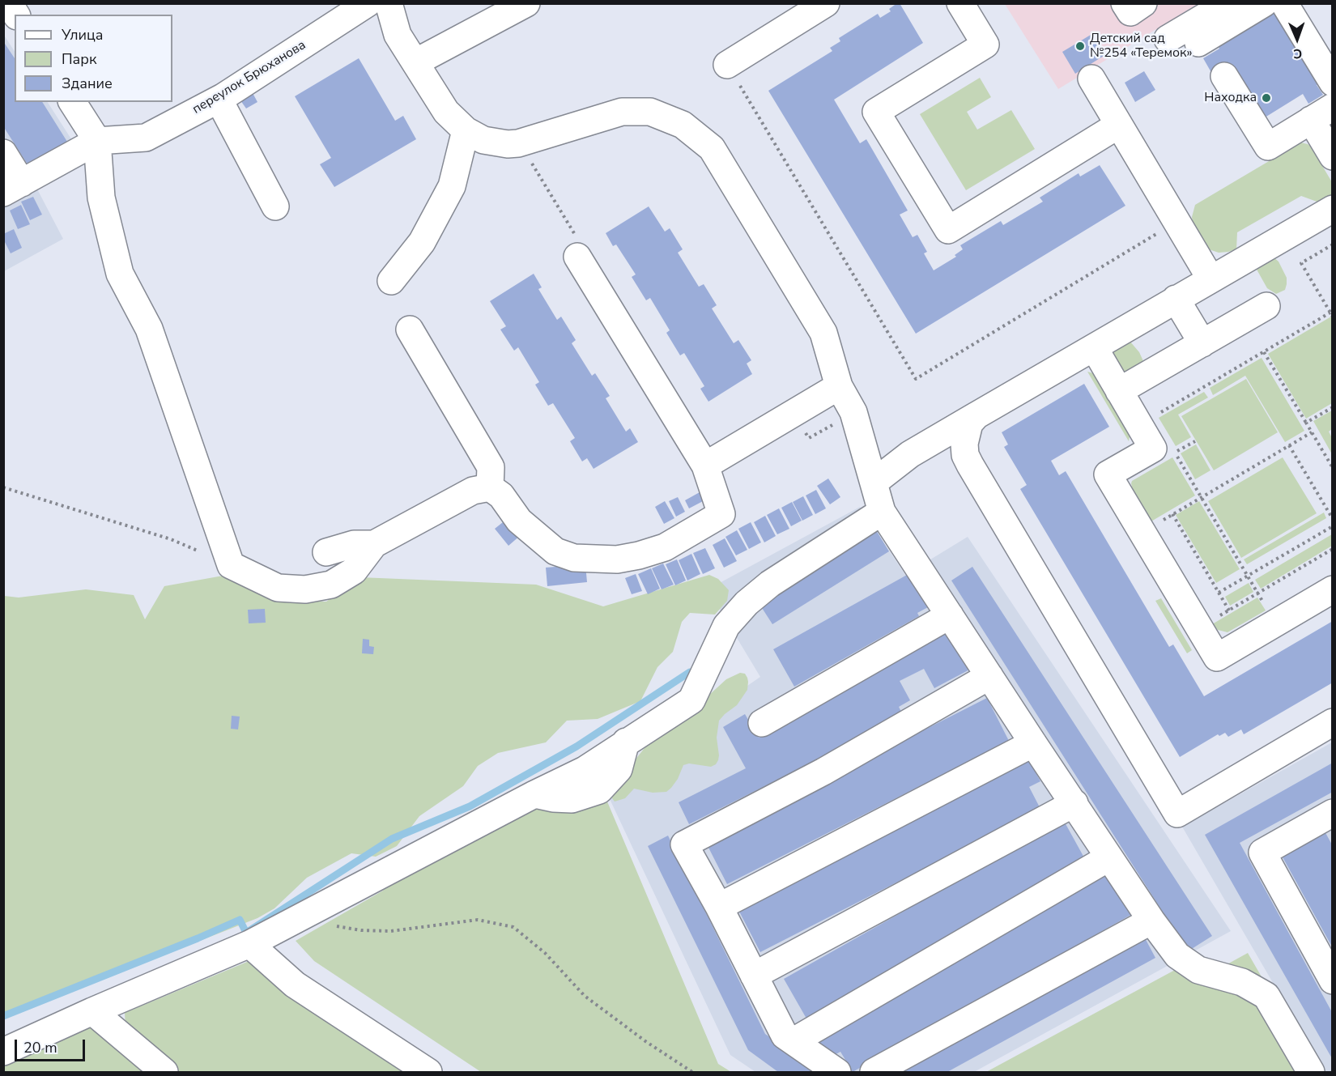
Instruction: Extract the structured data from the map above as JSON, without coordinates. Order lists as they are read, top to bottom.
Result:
{
  "streets": {
    "street": ["переулок Брюханова"]
  },
  "places": ["Детский сад №254 «Теремок»", "Находка"],
  "legend": ["Улица", "Парк", "Здание"],
  "scale_bar": "20 m",
  "north": "bottom"
}
